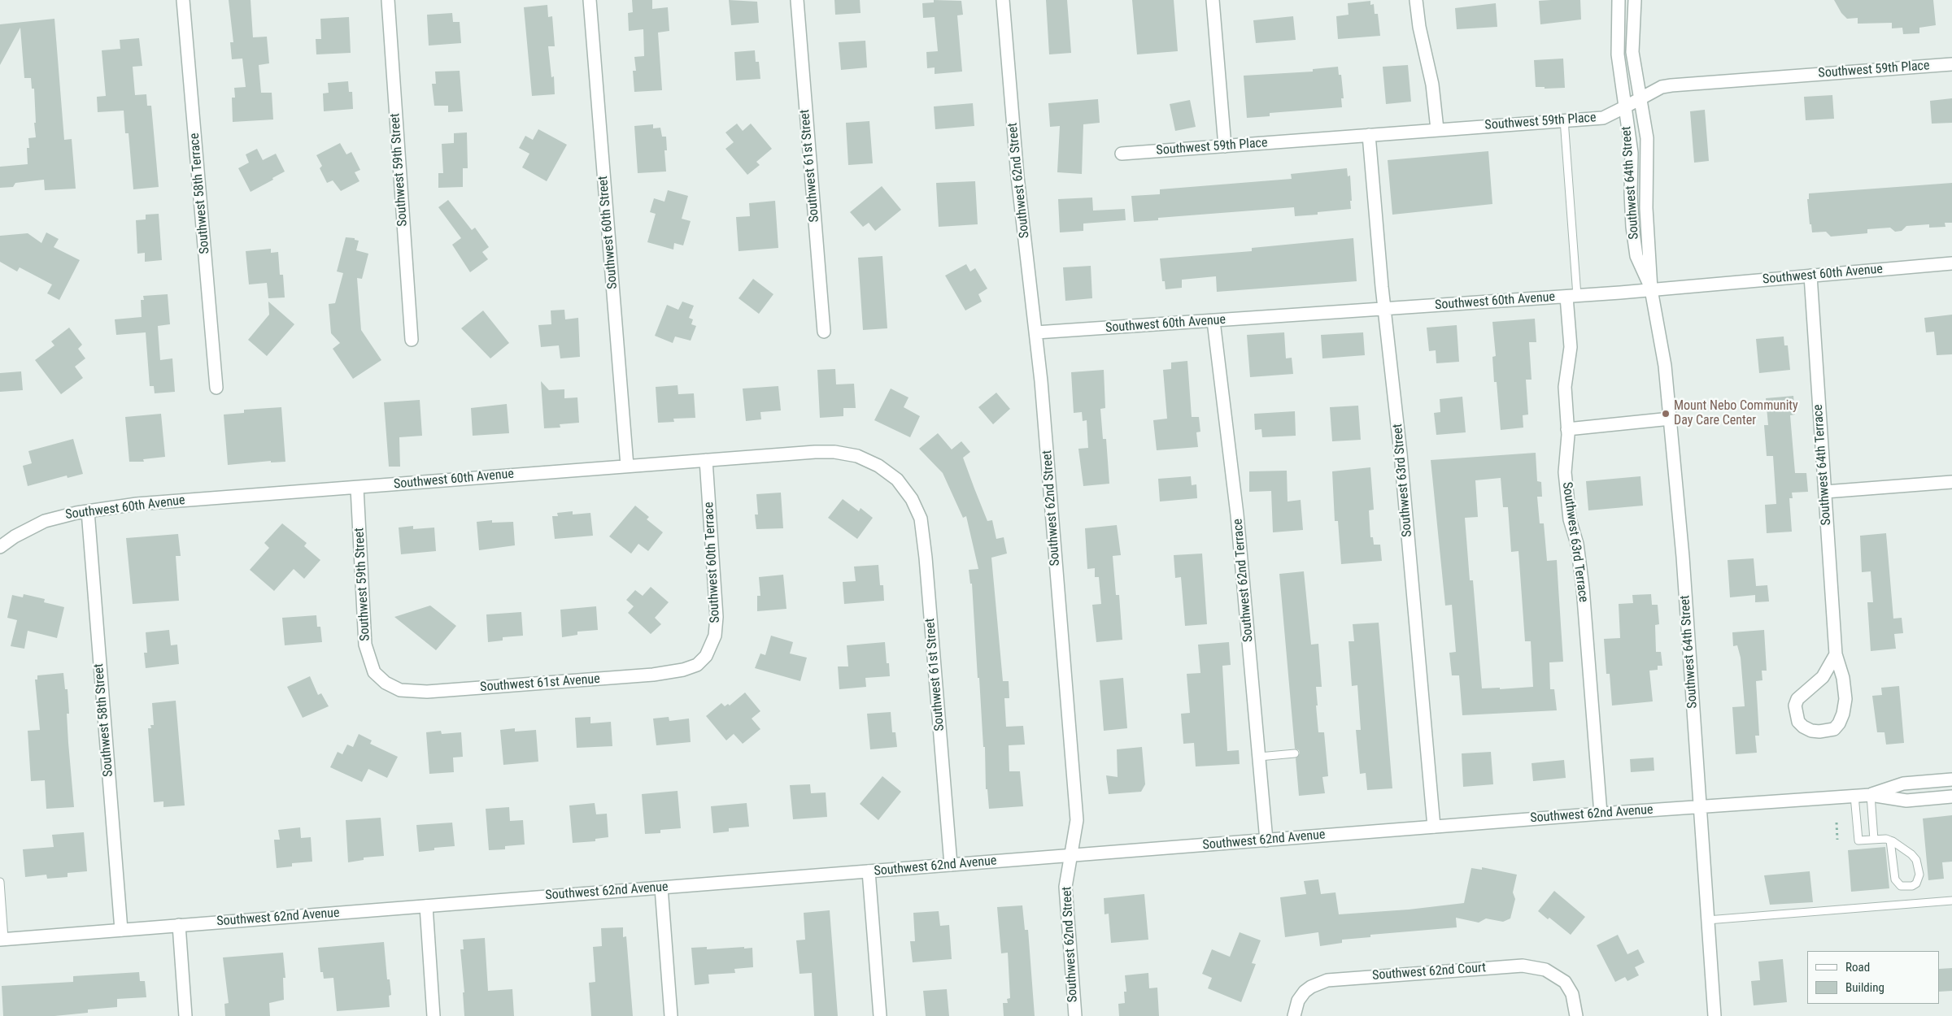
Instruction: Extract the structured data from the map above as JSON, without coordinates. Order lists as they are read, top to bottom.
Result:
{
  "streets": {
    "street": [
      "Southwest 59th Place",
      "Southwest 61st Street",
      "Southwest 59th Street",
      "Southwest 62nd Street",
      "Southwest 64th Street",
      "Southwest 58th Terrace",
      "Southwest 60th Street",
      "Southwest 60th Avenue",
      "Southwest 64th Terrace",
      "Southwest 63rd Street",
      "Southwest 63rd Terrace",
      "Southwest 60th Terrace",
      "Southwest 62nd Terrace",
      "Southwest 61st Avenue",
      "Southwest 58th Street",
      "Southwest 62nd Avenue",
      "Southwest 62nd Court"
    ]
  },
  "crossings": [
    ["Southwest 59th Place", "Southwest 64th Street"],
    ["Southwest 59th Place", "Southwest 63rd Street"],
    ["Southwest 61st Street", "Southwest 60th Avenue"],
    ["Southwest 61st Street", "Southwest 62nd Avenue"],
    ["Southwest 59th Street", "Southwest 60th Avenue"],
    ["Southwest 59th Street", "Southwest 61st Avenue"],
    ["Southwest 62nd Street", "Southwest 60th Avenue"],
    ["Southwest 62nd Street", "Southwest 62nd Avenue"],
    ["Southwest 64th Street", "Southwest 60th Avenue"],
    ["Southwest 64th Street", "Southwest 62nd Avenue"],
    ["Southwest 60th Street", "Southwest 60th Avenue"],
    ["Southwest 60th Avenue", "Southwest 64th Terrace"],
    ["Southwest 60th Avenue", "Southwest 63rd Street"],
    ["Southwest 60th Avenue", "Southwest 63rd Terrace"],
    ["Southwest 60th Avenue", "Southwest 60th Terrace"],
    ["Southwest 60th Avenue", "Southwest 62nd Terrace"],
    ["Southwest 60th Avenue", "Southwest 58th Street"],
    ["Southwest 63rd Street", "Southwest 62nd Avenue"],
    ["Southwest 63rd Terrace", "Southwest 62nd Avenue"],
    ["Southwest 60th Terrace", "Southwest 61st Avenue"],
    ["Southwest 62nd Terrace", "Southwest 62nd Avenue"],
    ["Southwest 58th Street", "Southwest 62nd Avenue"]
  ],
  "places": ["Mount Nebo Community Day Care Center"],
  "legend": ["Road", "Building"]
}
